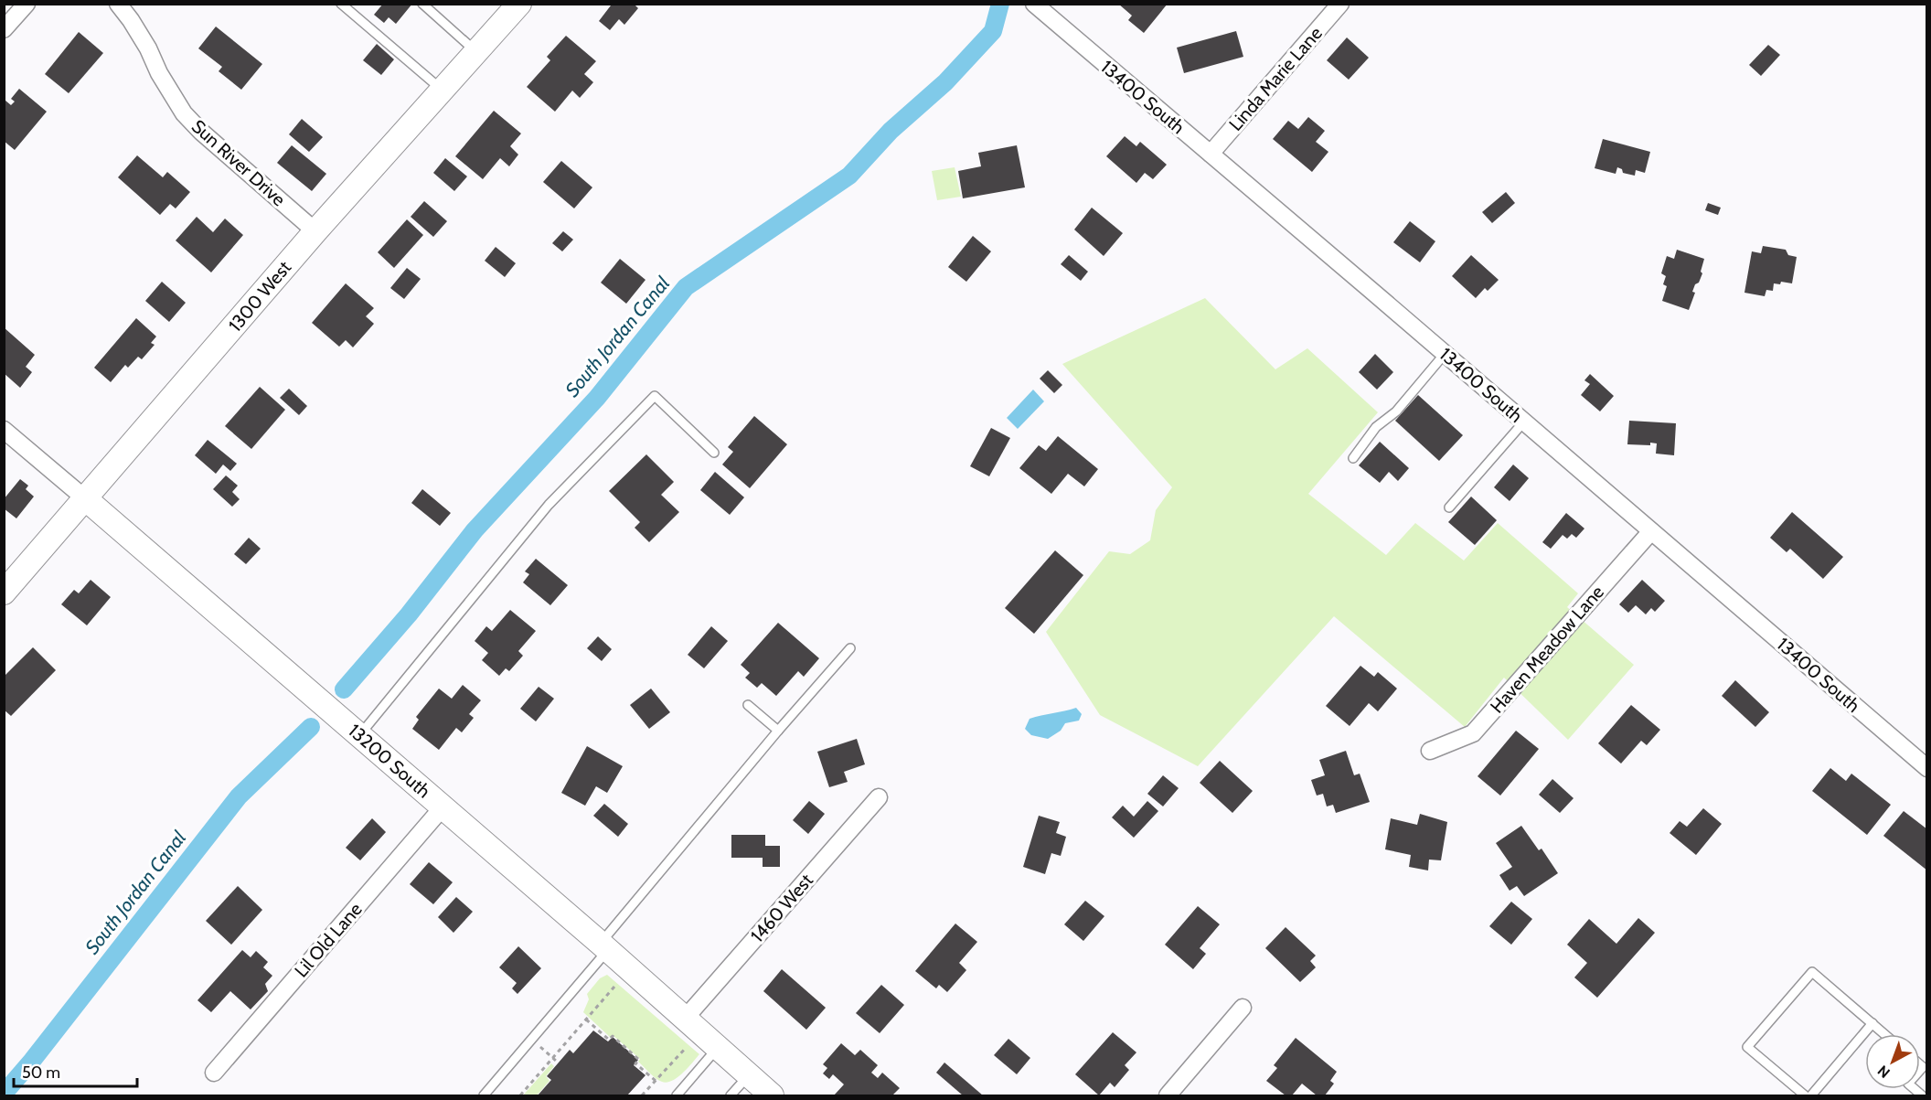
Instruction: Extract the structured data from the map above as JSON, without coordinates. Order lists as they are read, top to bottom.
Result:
{
  "streets": {
    "street": [
      "Linda Marie Lane",
      "13400 South",
      "Sun River Drive",
      "1300 West",
      "Haven Meadow Lane",
      "13200 South",
      "1460 West",
      "Lil Old Lane"
    ]
  },
  "crossings": [
    ["Linda Marie Lane", "13400 South"],
    ["13400 South", "Haven Meadow Lane"],
    ["Sun River Drive", "1300 West"],
    ["1300 West", "13200 South"],
    ["13200 South", "1460 West"],
    ["13200 South", "Lil Old Lane"]
  ],
  "water": ["South Jordan Canal"],
  "scale_bar": "50 m",
  "north": "bottom left"
}
